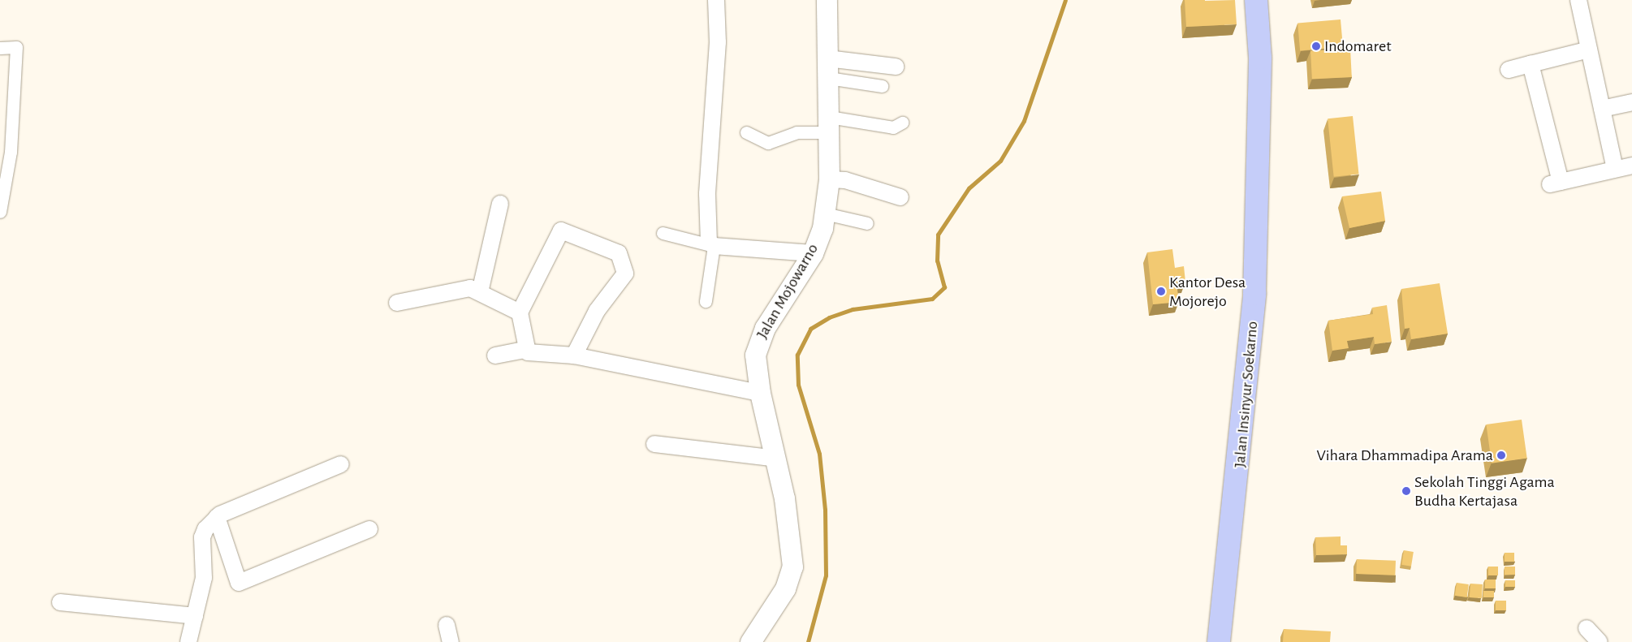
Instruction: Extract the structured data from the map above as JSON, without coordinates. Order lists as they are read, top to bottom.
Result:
{
  "streets": {
    "main road": ["Jalan Insinyur Soekarno"],
    "street": ["Jalan Mojowarno"]
  },
  "places": [
    "Indomaret",
    "Kantor Desa Mojorejo",
    "Vihara Dhammadipa Arama",
    "Sekolah Tinggi Agama Budha Kertajasa"
  ]
}
